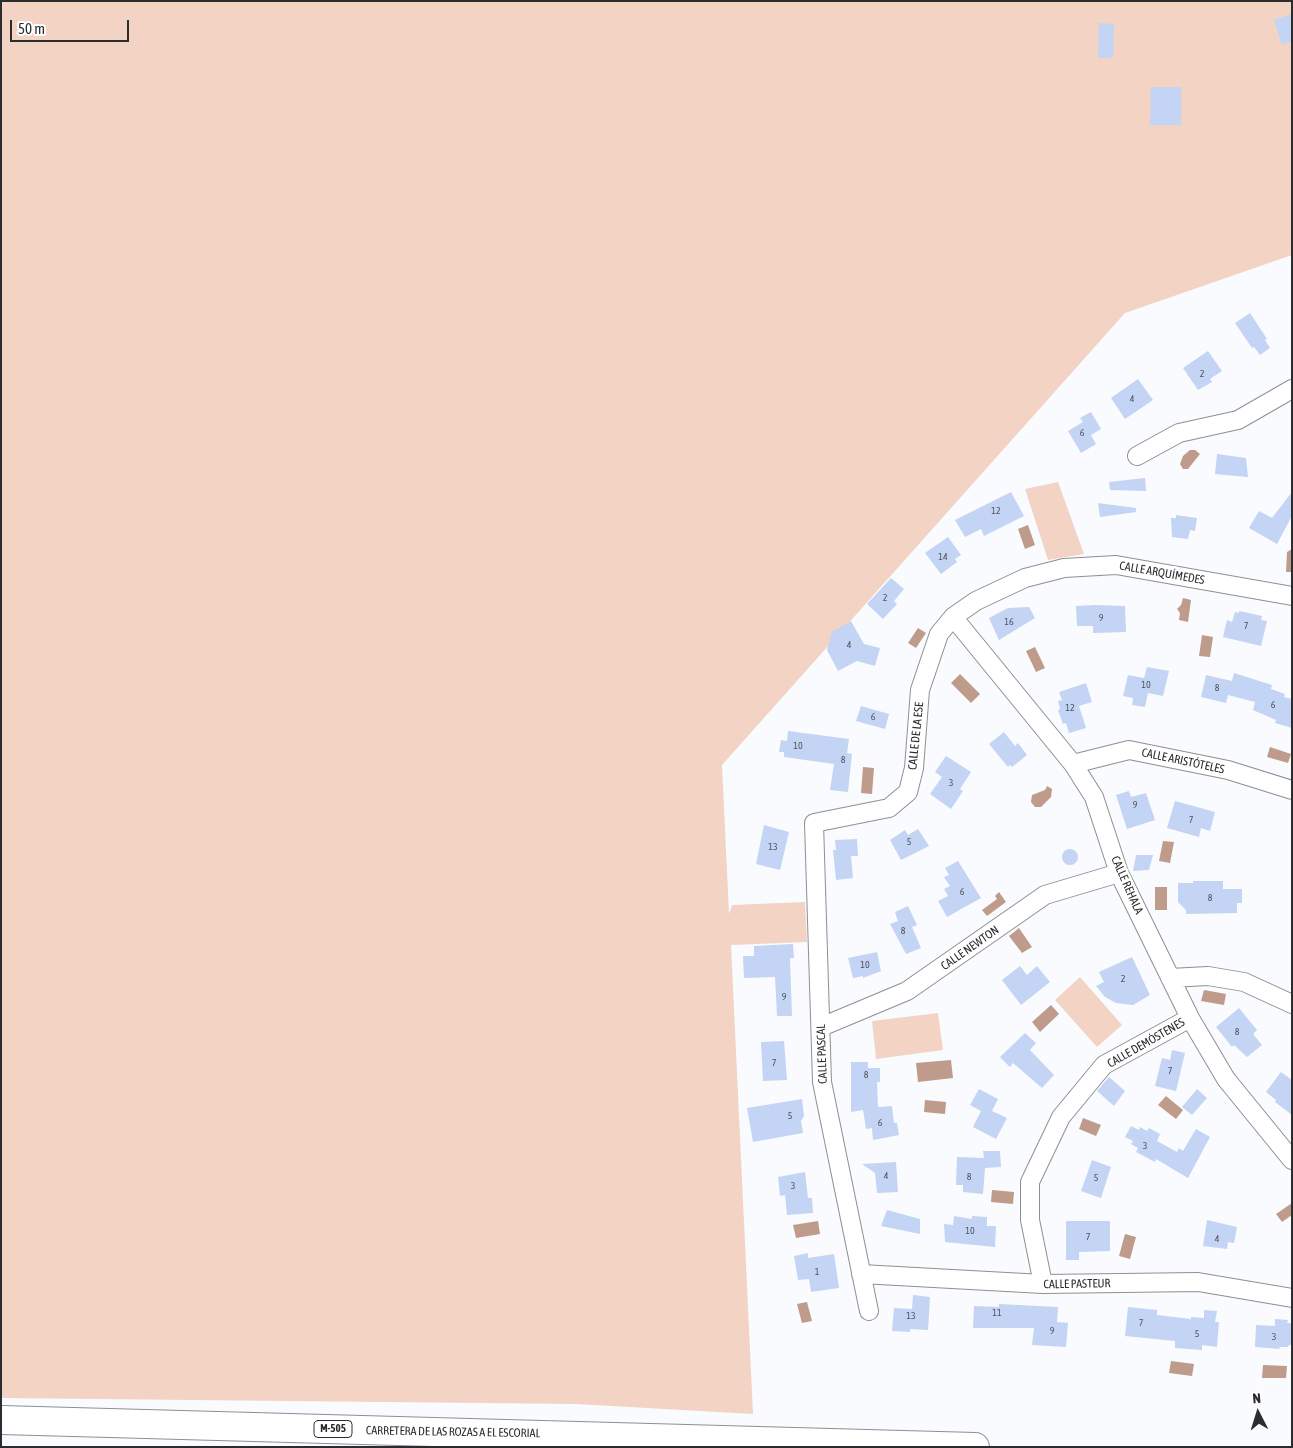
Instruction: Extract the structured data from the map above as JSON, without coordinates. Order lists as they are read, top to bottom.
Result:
{
  "streets": {
    "highway": ["M-505", "CARRETERA DE LAS ROZAS A EL ESCORIAL"],
    "street": [
      "CALLE ARQUÍMEDES",
      "CALLE DE LA ESE",
      "CALLE ARISTÓTELES",
      "CALLE REHALA",
      "CALLE NEWTON",
      "CALLE DEMÓSTENES",
      "CALLE PASCAL",
      "CALLE PASTEUR"
    ]
  },
  "crossings": [
    ["CALLE ARQUÍMEDES", "CALLE DE LA ESE"],
    ["CALLE ARQUÍMEDES", "CALLE REHALA"],
    ["CALLE DE LA ESE", "CALLE REHALA"],
    ["CALLE DE LA ESE", "CALLE PASCAL"],
    ["CALLE ARISTÓTELES", "CALLE REHALA"],
    ["CALLE REHALA", "CALLE NEWTON"],
    ["CALLE REHALA", "CALLE DEMÓSTENES"],
    ["CALLE NEWTON", "CALLE PASCAL"],
    ["CALLE DEMÓSTENES", "CALLE PASTEUR"],
    ["CALLE PASCAL", "CALLE PASTEUR"]
  ],
  "house_numbers": [
    "2",
    "4",
    "6",
    "12",
    "14",
    "2",
    "9",
    "16",
    "7",
    "4",
    "10",
    "8",
    "6",
    "12",
    "6",
    "10",
    "8",
    "3",
    "9",
    "7",
    "5",
    "13",
    "6",
    "8",
    "8",
    "10",
    "2",
    "9",
    "8",
    "7",
    "7",
    "8",
    "5",
    "6",
    "3",
    "4",
    "8",
    "5",
    "3",
    "10",
    "7",
    "4",
    "1",
    "11",
    "13",
    "7",
    "9",
    "5",
    "3"
  ],
  "scale_bar": "50 m",
  "north": "top"
}
